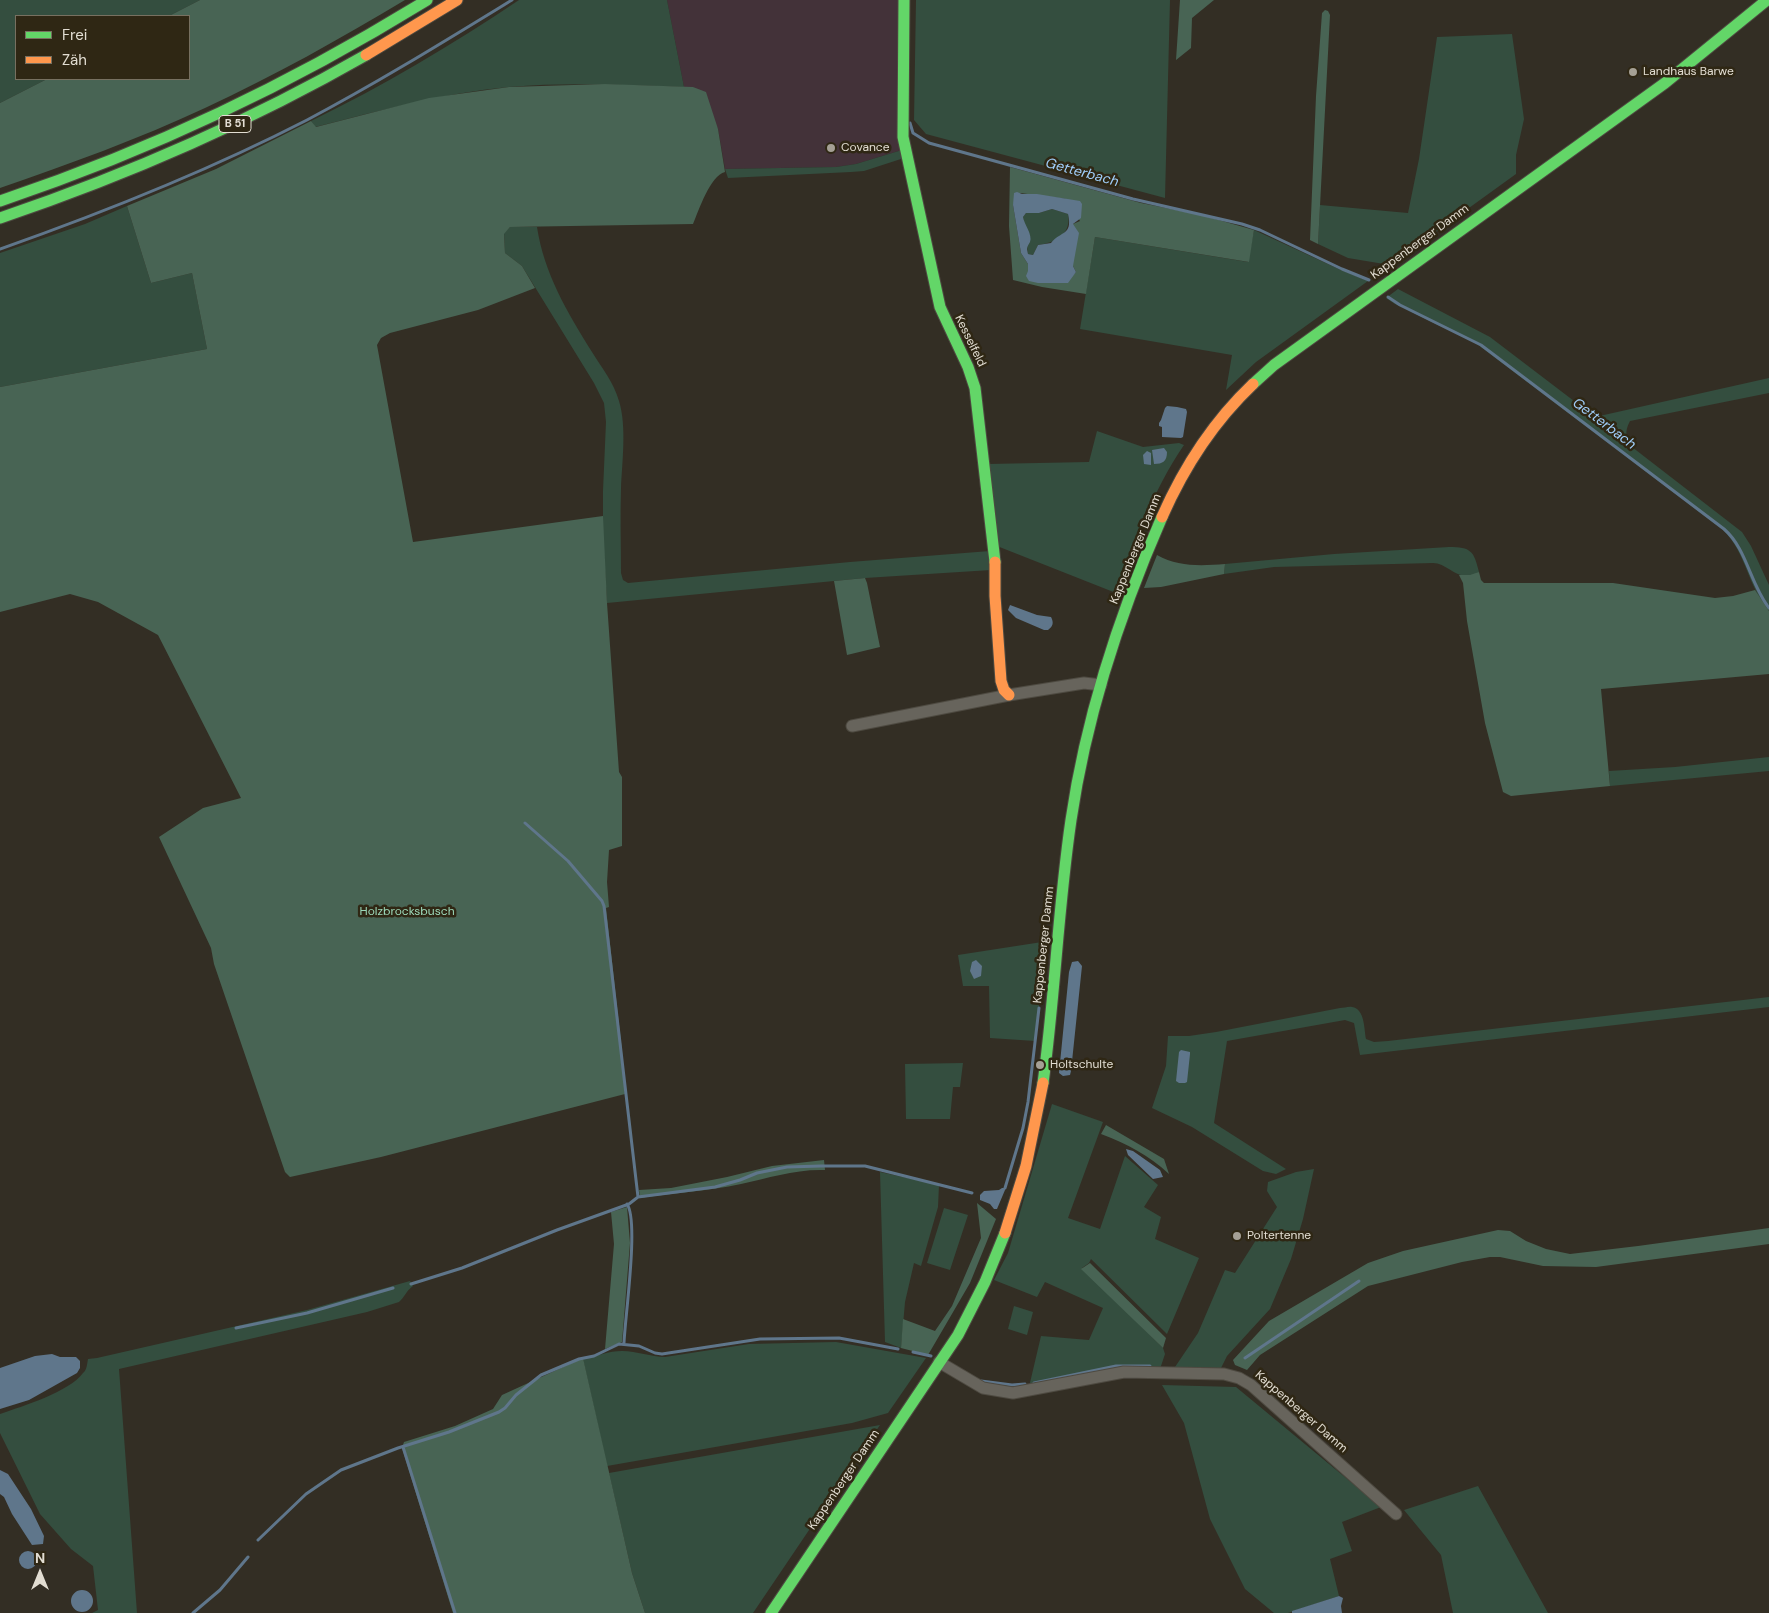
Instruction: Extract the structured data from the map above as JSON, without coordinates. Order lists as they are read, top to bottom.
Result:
{
  "streets": {
    "main road": ["B 51", "Kappenberger Damm", "Kesselfeld"]
  },
  "water": ["Getterbach"],
  "parks": ["Holzbrocksbusch"],
  "places": [
    "Landhaus Barwe",
    "Covance",
    "Holtschulte",
    "Poltertenne"
  ],
  "legend": ["Frei", "Zäh"],
  "north": "top"
}
